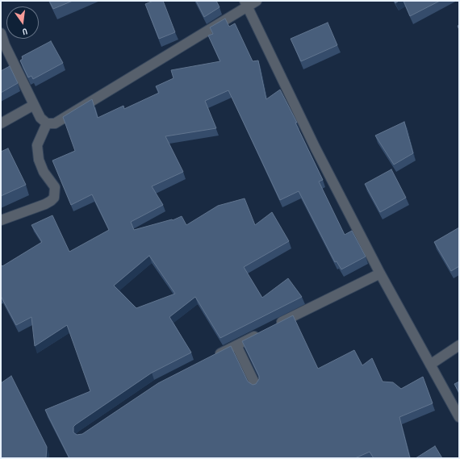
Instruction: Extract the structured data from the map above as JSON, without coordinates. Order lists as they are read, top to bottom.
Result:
{
  "north": "bottom"
}
